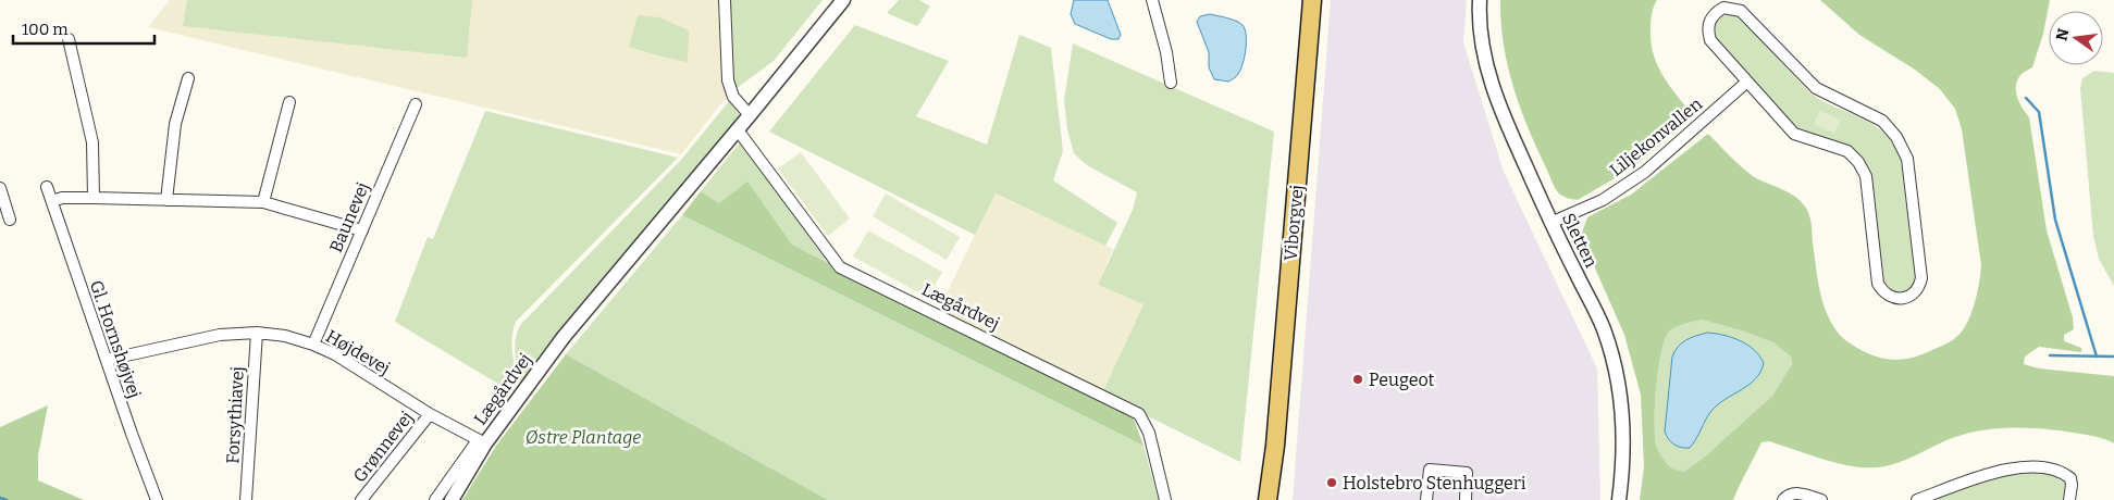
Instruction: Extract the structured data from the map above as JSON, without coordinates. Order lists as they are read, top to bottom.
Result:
{
  "streets": {
    "main road": ["Viborgvej"],
    "street": [
      "Liljekonvallen",
      "Baunevej",
      "Sletten",
      "Lægårdvej",
      "Gl. Hornshøjvej",
      "Højdevej",
      "Forsythiavej",
      "Grønnevej"
    ]
  },
  "crossings": [
    ["Liljekonvallen", "Sletten"],
    ["Baunevej", "Højdevej"],
    ["Lægårdvej", "Højdevej"],
    ["Gl. Hornshøjvej", "Højdevej"],
    ["Højdevej", "Forsythiavej"],
    ["Højdevej", "Grønnevej"]
  ],
  "parks": ["Østre Plantage"],
  "places": ["Peugeot", "Holstebro Stenhuggeri"],
  "scale_bar": "100 m",
  "north": "left"
}
